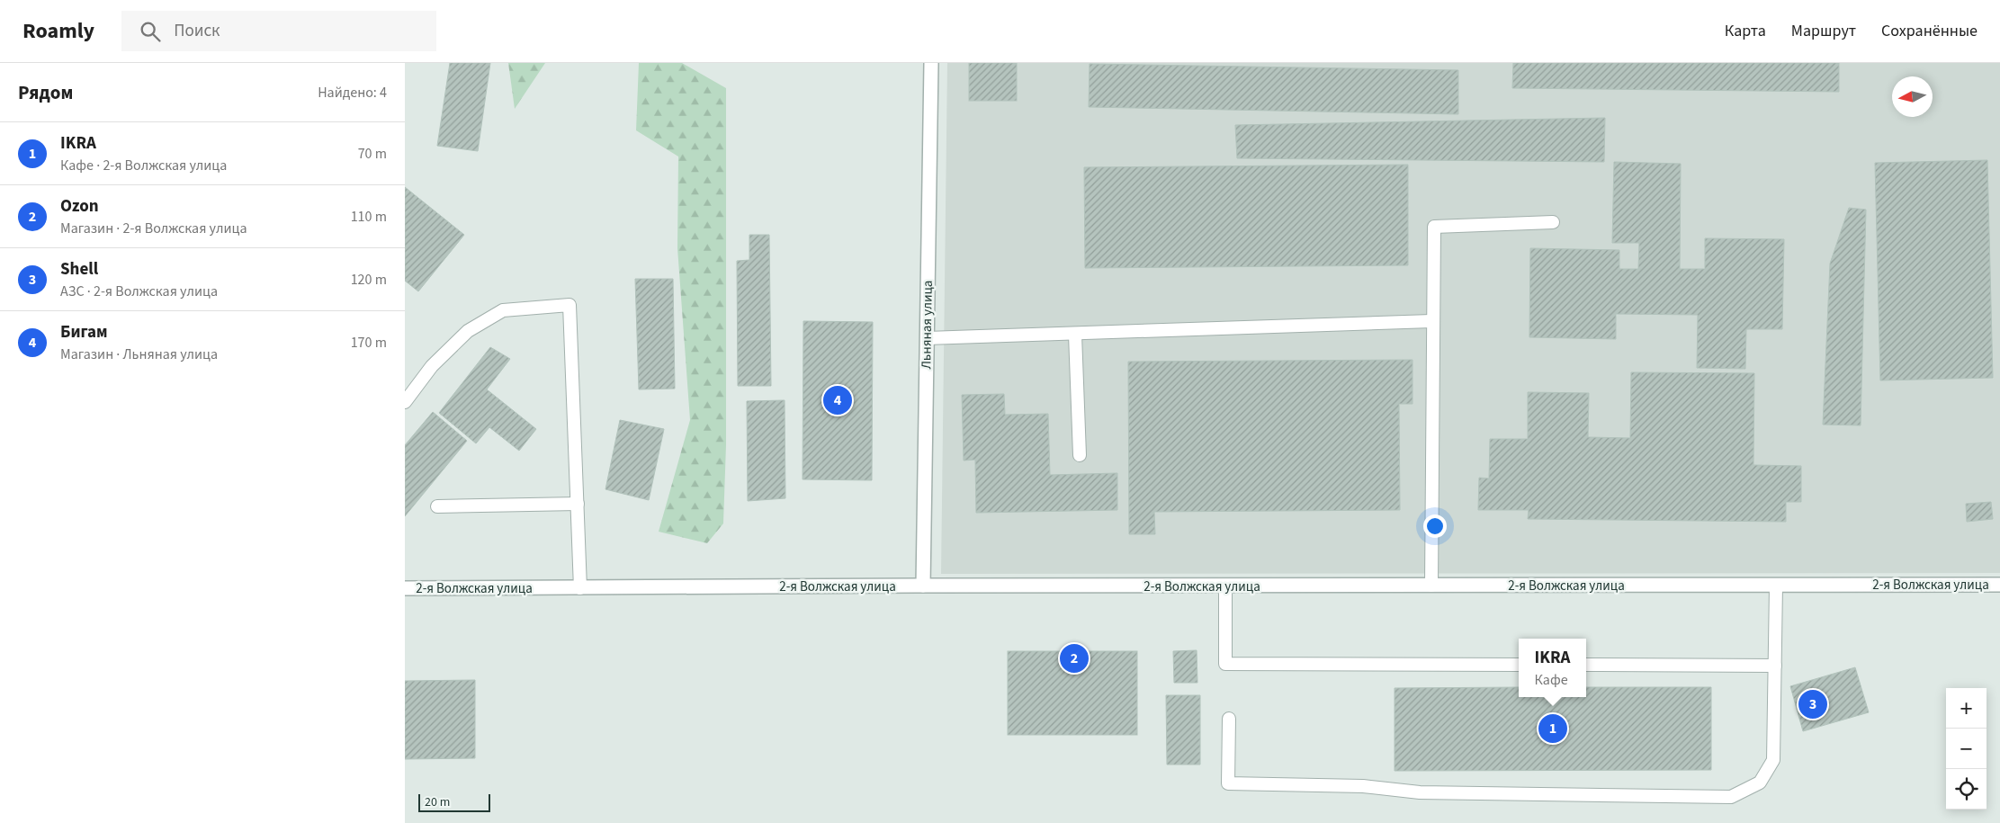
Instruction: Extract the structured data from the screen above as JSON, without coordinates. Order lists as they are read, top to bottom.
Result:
{
  "streets": {
    "street": ["Льняная улица", "2-я Волжская улица"]
  },
  "crossings": [
    ["Льняная улица", "2-я Волжская улица"]
  ],
  "scale_bar": "20 m",
  "north": "left",
  "page": {
    "header": "Roamly",
    "search": "Поиск",
    "nav": ["Карта", "Маршрут", "Сохранённые"],
    "heading": ["Рядом", "Найдено: 4"],
    "list": [
      {
        "mark": "1",
        "name": "IKRA",
        "note": "Кафе · 2-я Волжская улица",
        "value": "70 m"
      },
      {
        "mark": "2",
        "name": "Ozon",
        "note": "Магазин · 2-я Волжская улица",
        "value": "110 m"
      },
      {
        "mark": "3",
        "name": "Shell",
        "note": "АЗС · 2-я Волжская улица",
        "value": "120 m"
      },
      {
        "mark": "4",
        "name": "Бигам",
        "note": "Магазин · Льняная улица",
        "value": "170 m"
      }
    ],
    "pins": [
      "4",
      "2",
      "3",
      "1"
    ],
    "popup": ["IKRA", "Кафе"],
    "map_buttons": ["+", "−"],
    "scale": "20 m"
  }
}
